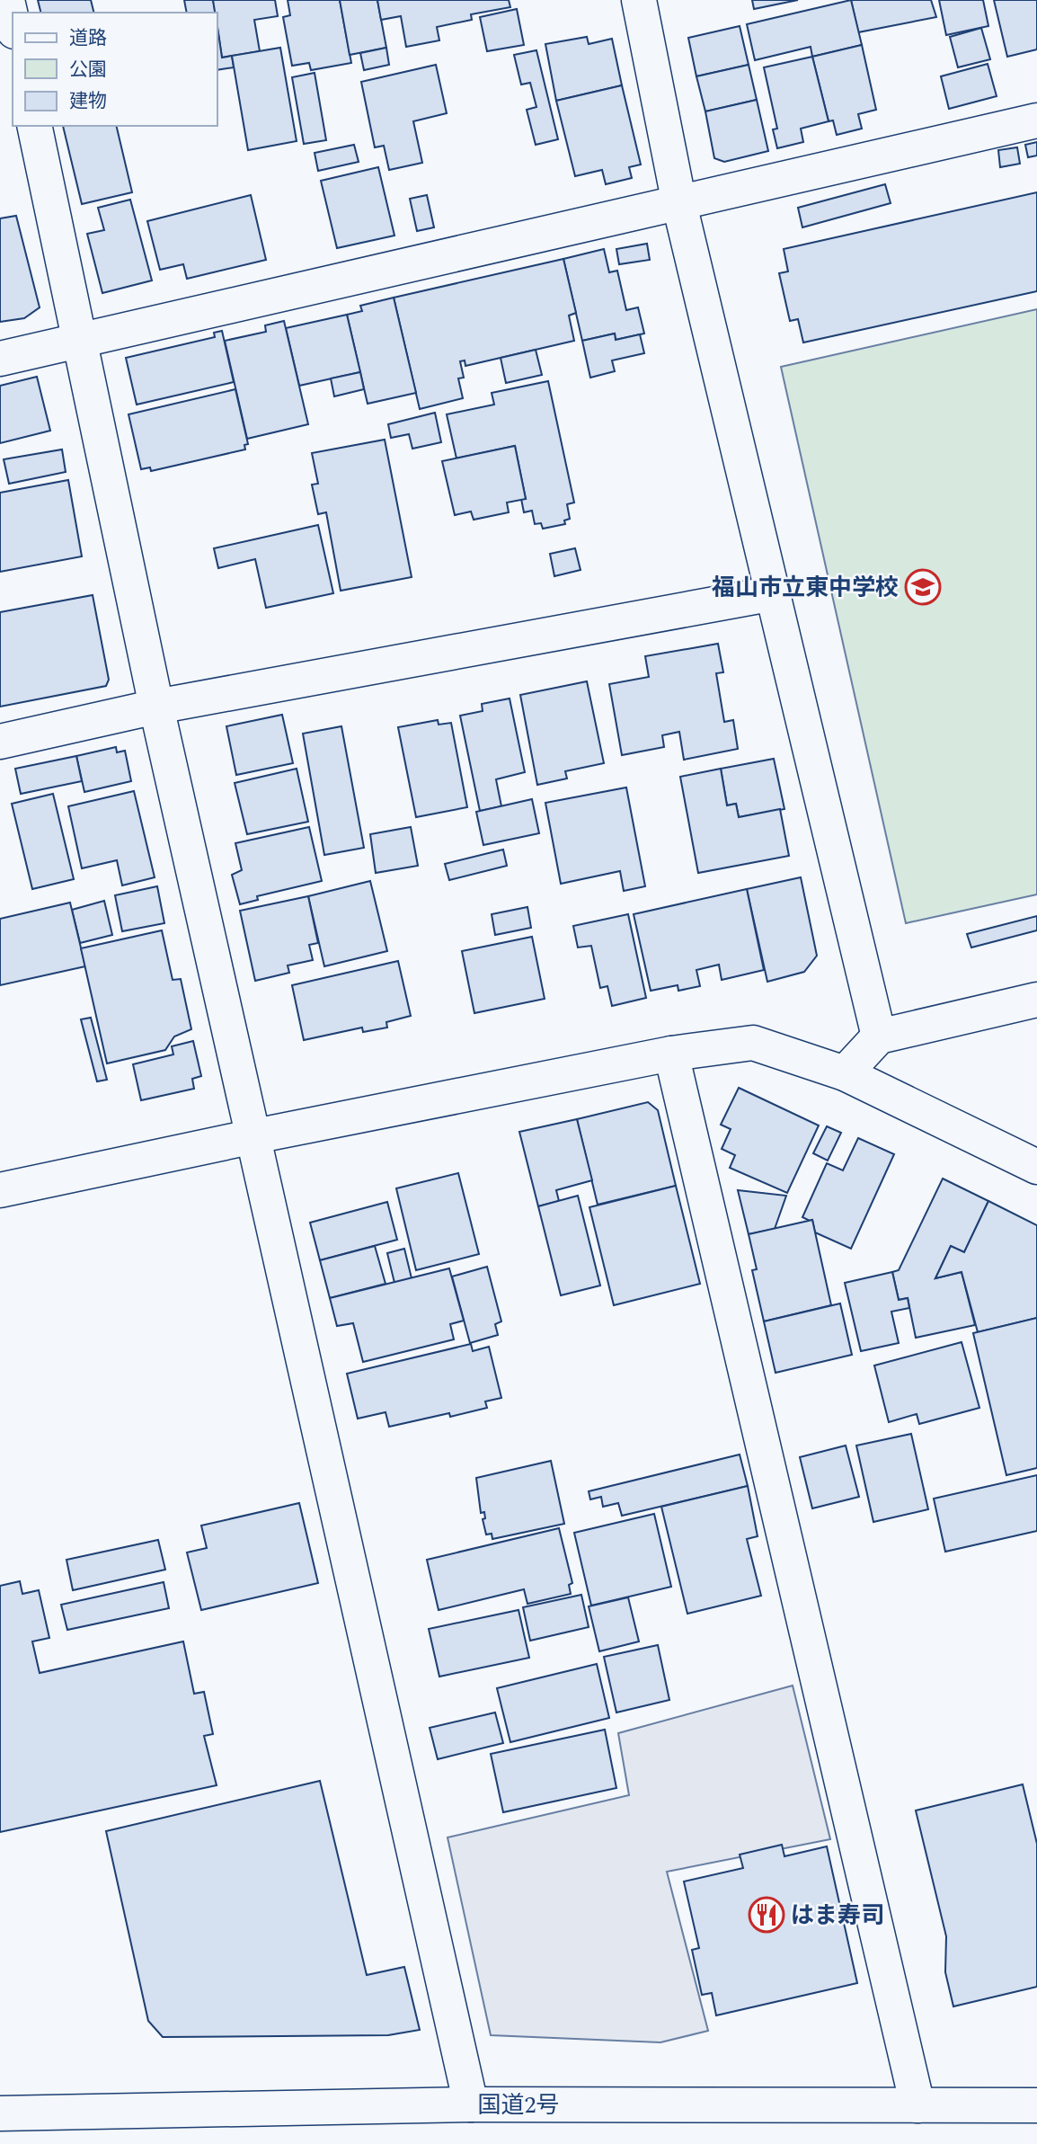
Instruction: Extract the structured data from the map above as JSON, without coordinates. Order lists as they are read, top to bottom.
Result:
{
  "streets": {
    "main road": ["国道2号"]
  },
  "places": {
    "school or university": ["福山市立東中学校"],
    "restaurant": ["はま寿司"]
  },
  "legend": ["道路", "公園", "建物"]
}
